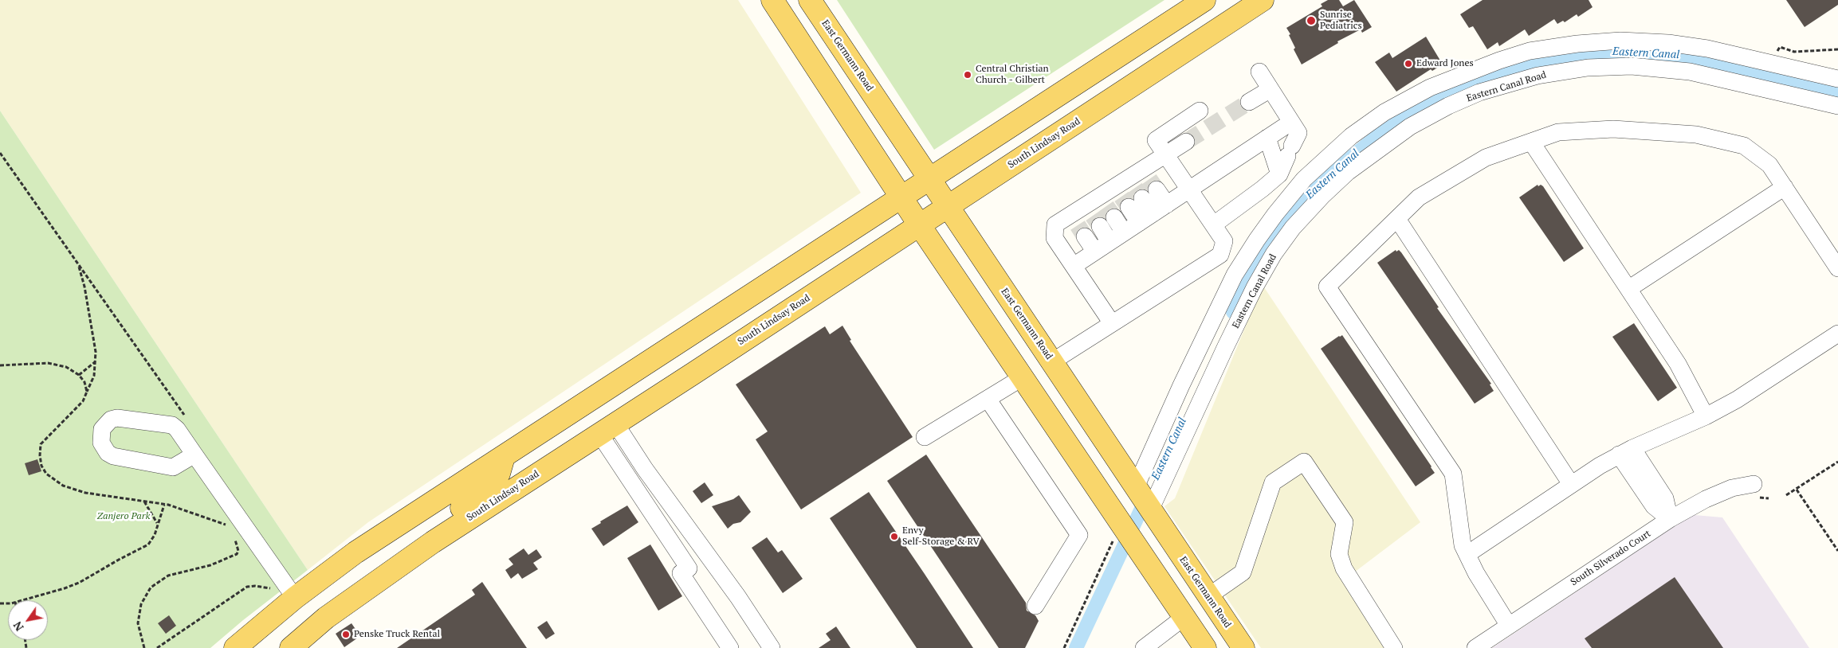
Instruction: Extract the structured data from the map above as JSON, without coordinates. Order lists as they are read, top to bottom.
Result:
{
  "streets": {
    "main road": ["East Germann Road", "South Lindsay Road"],
    "street": ["Eastern Canal Road", "South Silverado Court"]
  },
  "crossings": [
    ["East Germann Road", "Eastern Canal Road"],
    ["East Germann Road", "South Lindsay Road"]
  ],
  "water": ["Eastern Canal"],
  "parks": ["Zanjero Park"],
  "places": [
    "Sunrise Pediatrics",
    "Edward Jones",
    "Central Christian Church - Gilbert",
    "Envy Self-Storage & RV",
    "Penske Truck Rental"
  ],
  "north": "bottom left"
}
